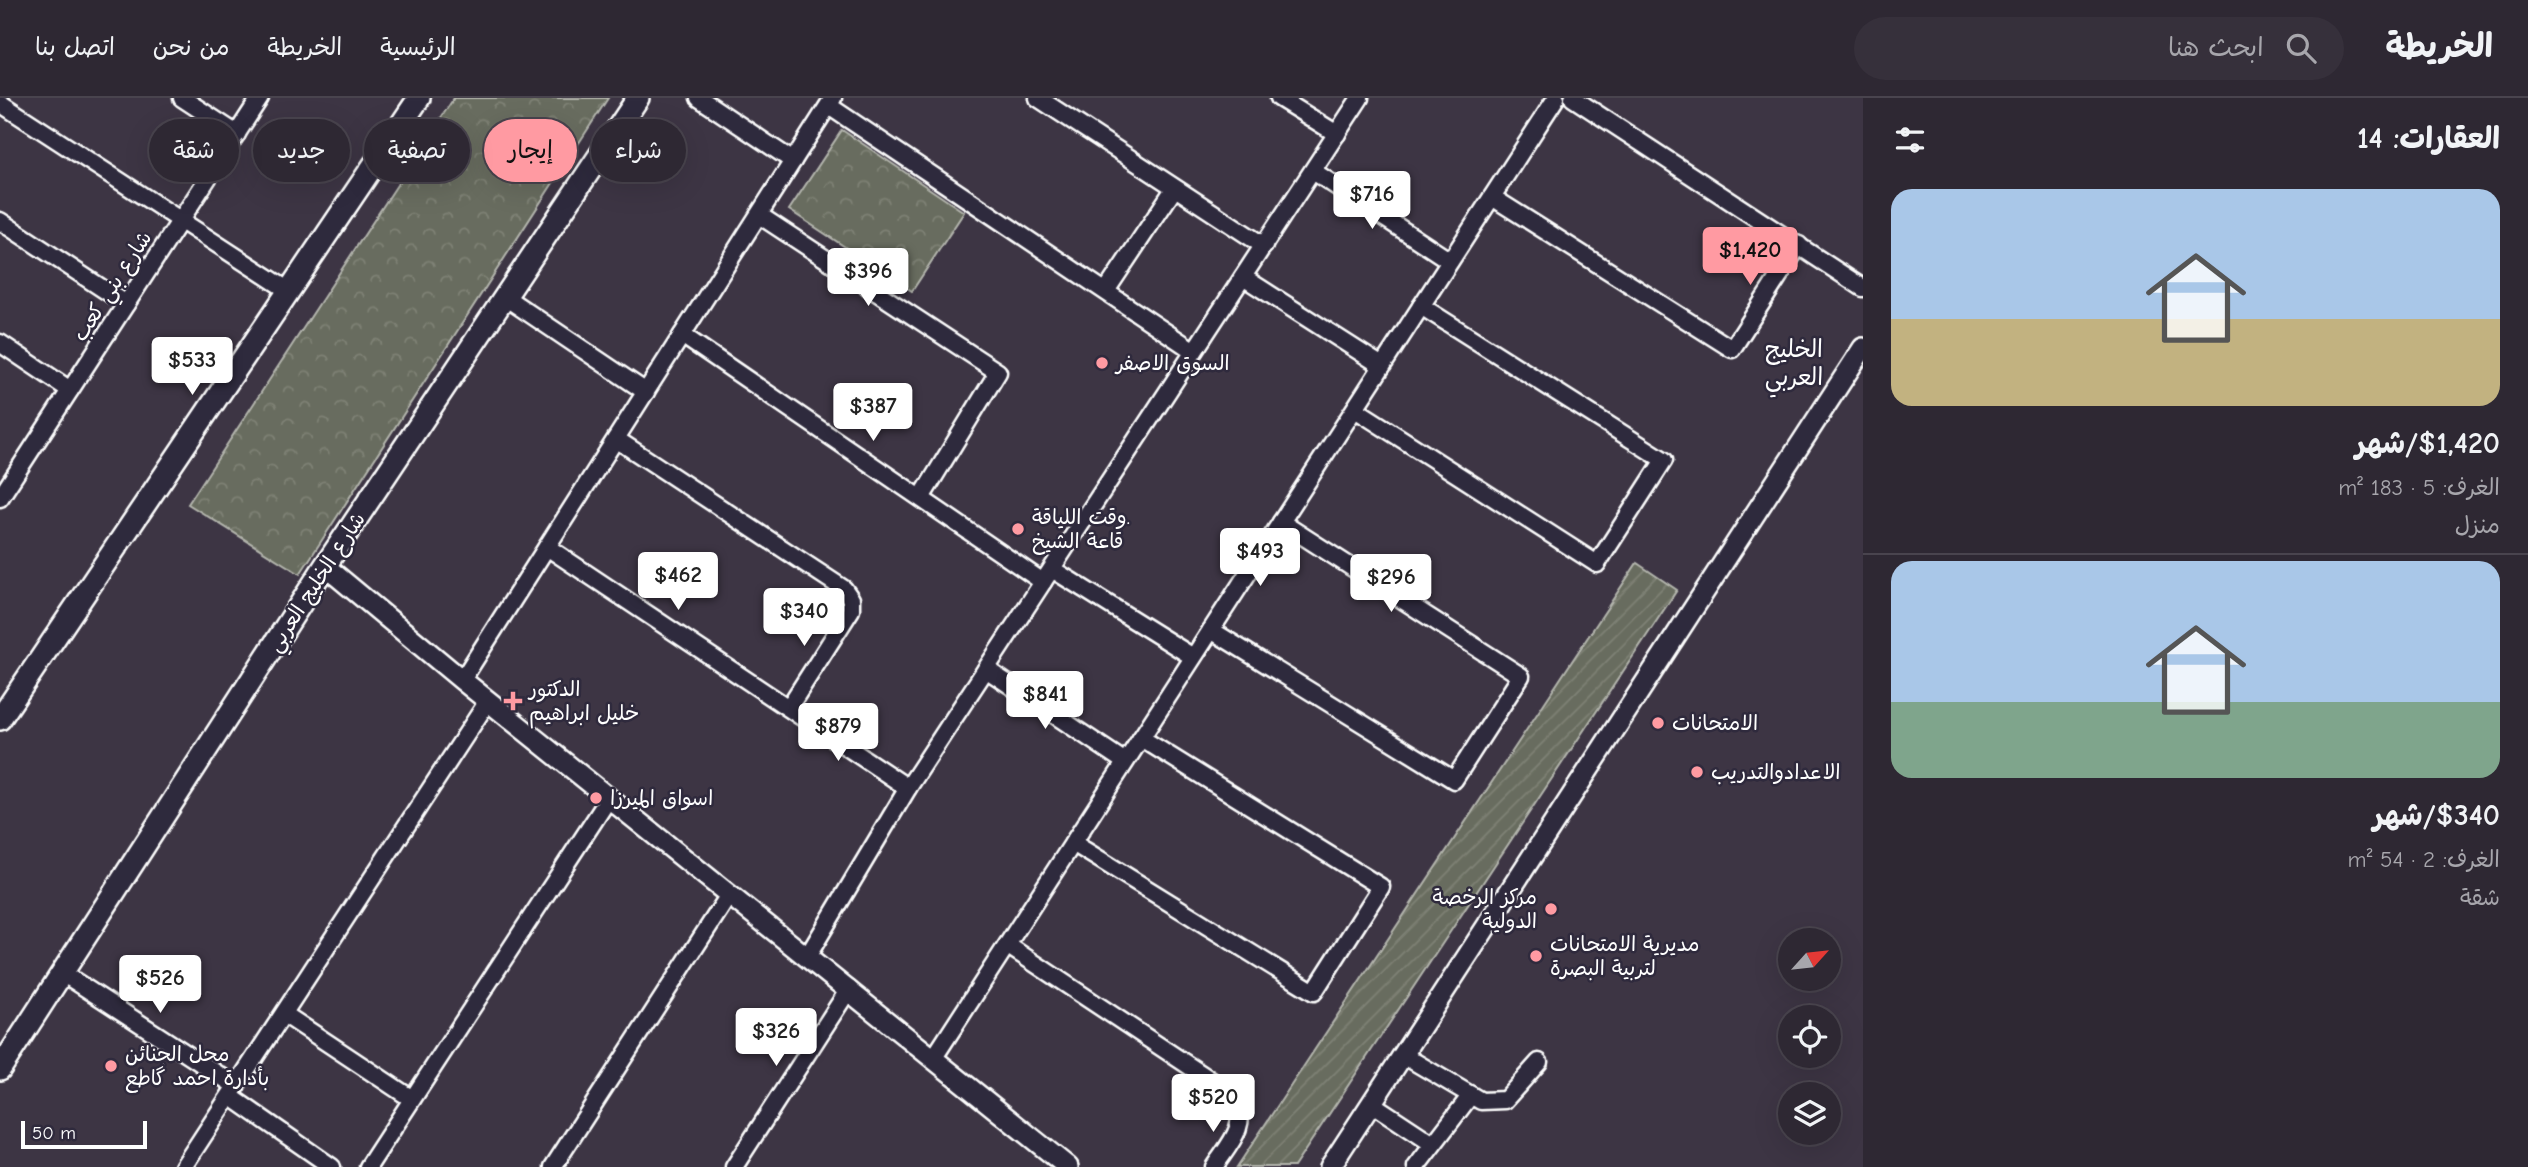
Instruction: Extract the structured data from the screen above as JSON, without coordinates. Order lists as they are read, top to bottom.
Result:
{
  "streets": {
    "main road": ["شارع الخليج العربي"],
    "street": ["شارع بني كعب"]
  },
  "districts": ["الخليج العربي"],
  "places": {
    "other": [
      "السوق الاصفر",
      "وقت اللياقة. قاعة الشيخ",
      "الامتحانات",
      "الاعدادوالتدريب",
      "اسواق الميرزا",
      "مركز الرخصة الدولية",
      "مديرية الامتحانات لتربية البصرة",
      "محل الجنائن بأدارة احمد گاطع"
    ],
    "health": ["الدكتور خليل ابراهيم"]
  },
  "scale_bar": "50 m",
  "north": "top right",
  "page": {
    "header": "الخريطة",
    "search": "ابحث هنا",
    "nav": [
      "الرئيسية",
      "الخريطة",
      "من نحن",
      "اتصل بنا"
    ],
    "heading": "العقارات: 14",
    "chip": [
      "شراء",
      "إيجار",
      "تصفية",
      "جديد",
      "شقة"
    ],
    "price": [
      "$716",
      "$1,420",
      "$396",
      "$533",
      "$387",
      "$493",
      "$462",
      "$296",
      "$340",
      "$841",
      "$879",
      "$526",
      "$326",
      "$520"
    ],
    "list": [
      {
        "name": "$1,420/شهر",
        "note": "الغرف: 5 · 183 m² · منزل"
      },
      {
        "name": "$340/شهر",
        "note": "الغرف: 2 · 54 m² · شقة"
      }
    ],
    "scale": "50 m"
  }
}
